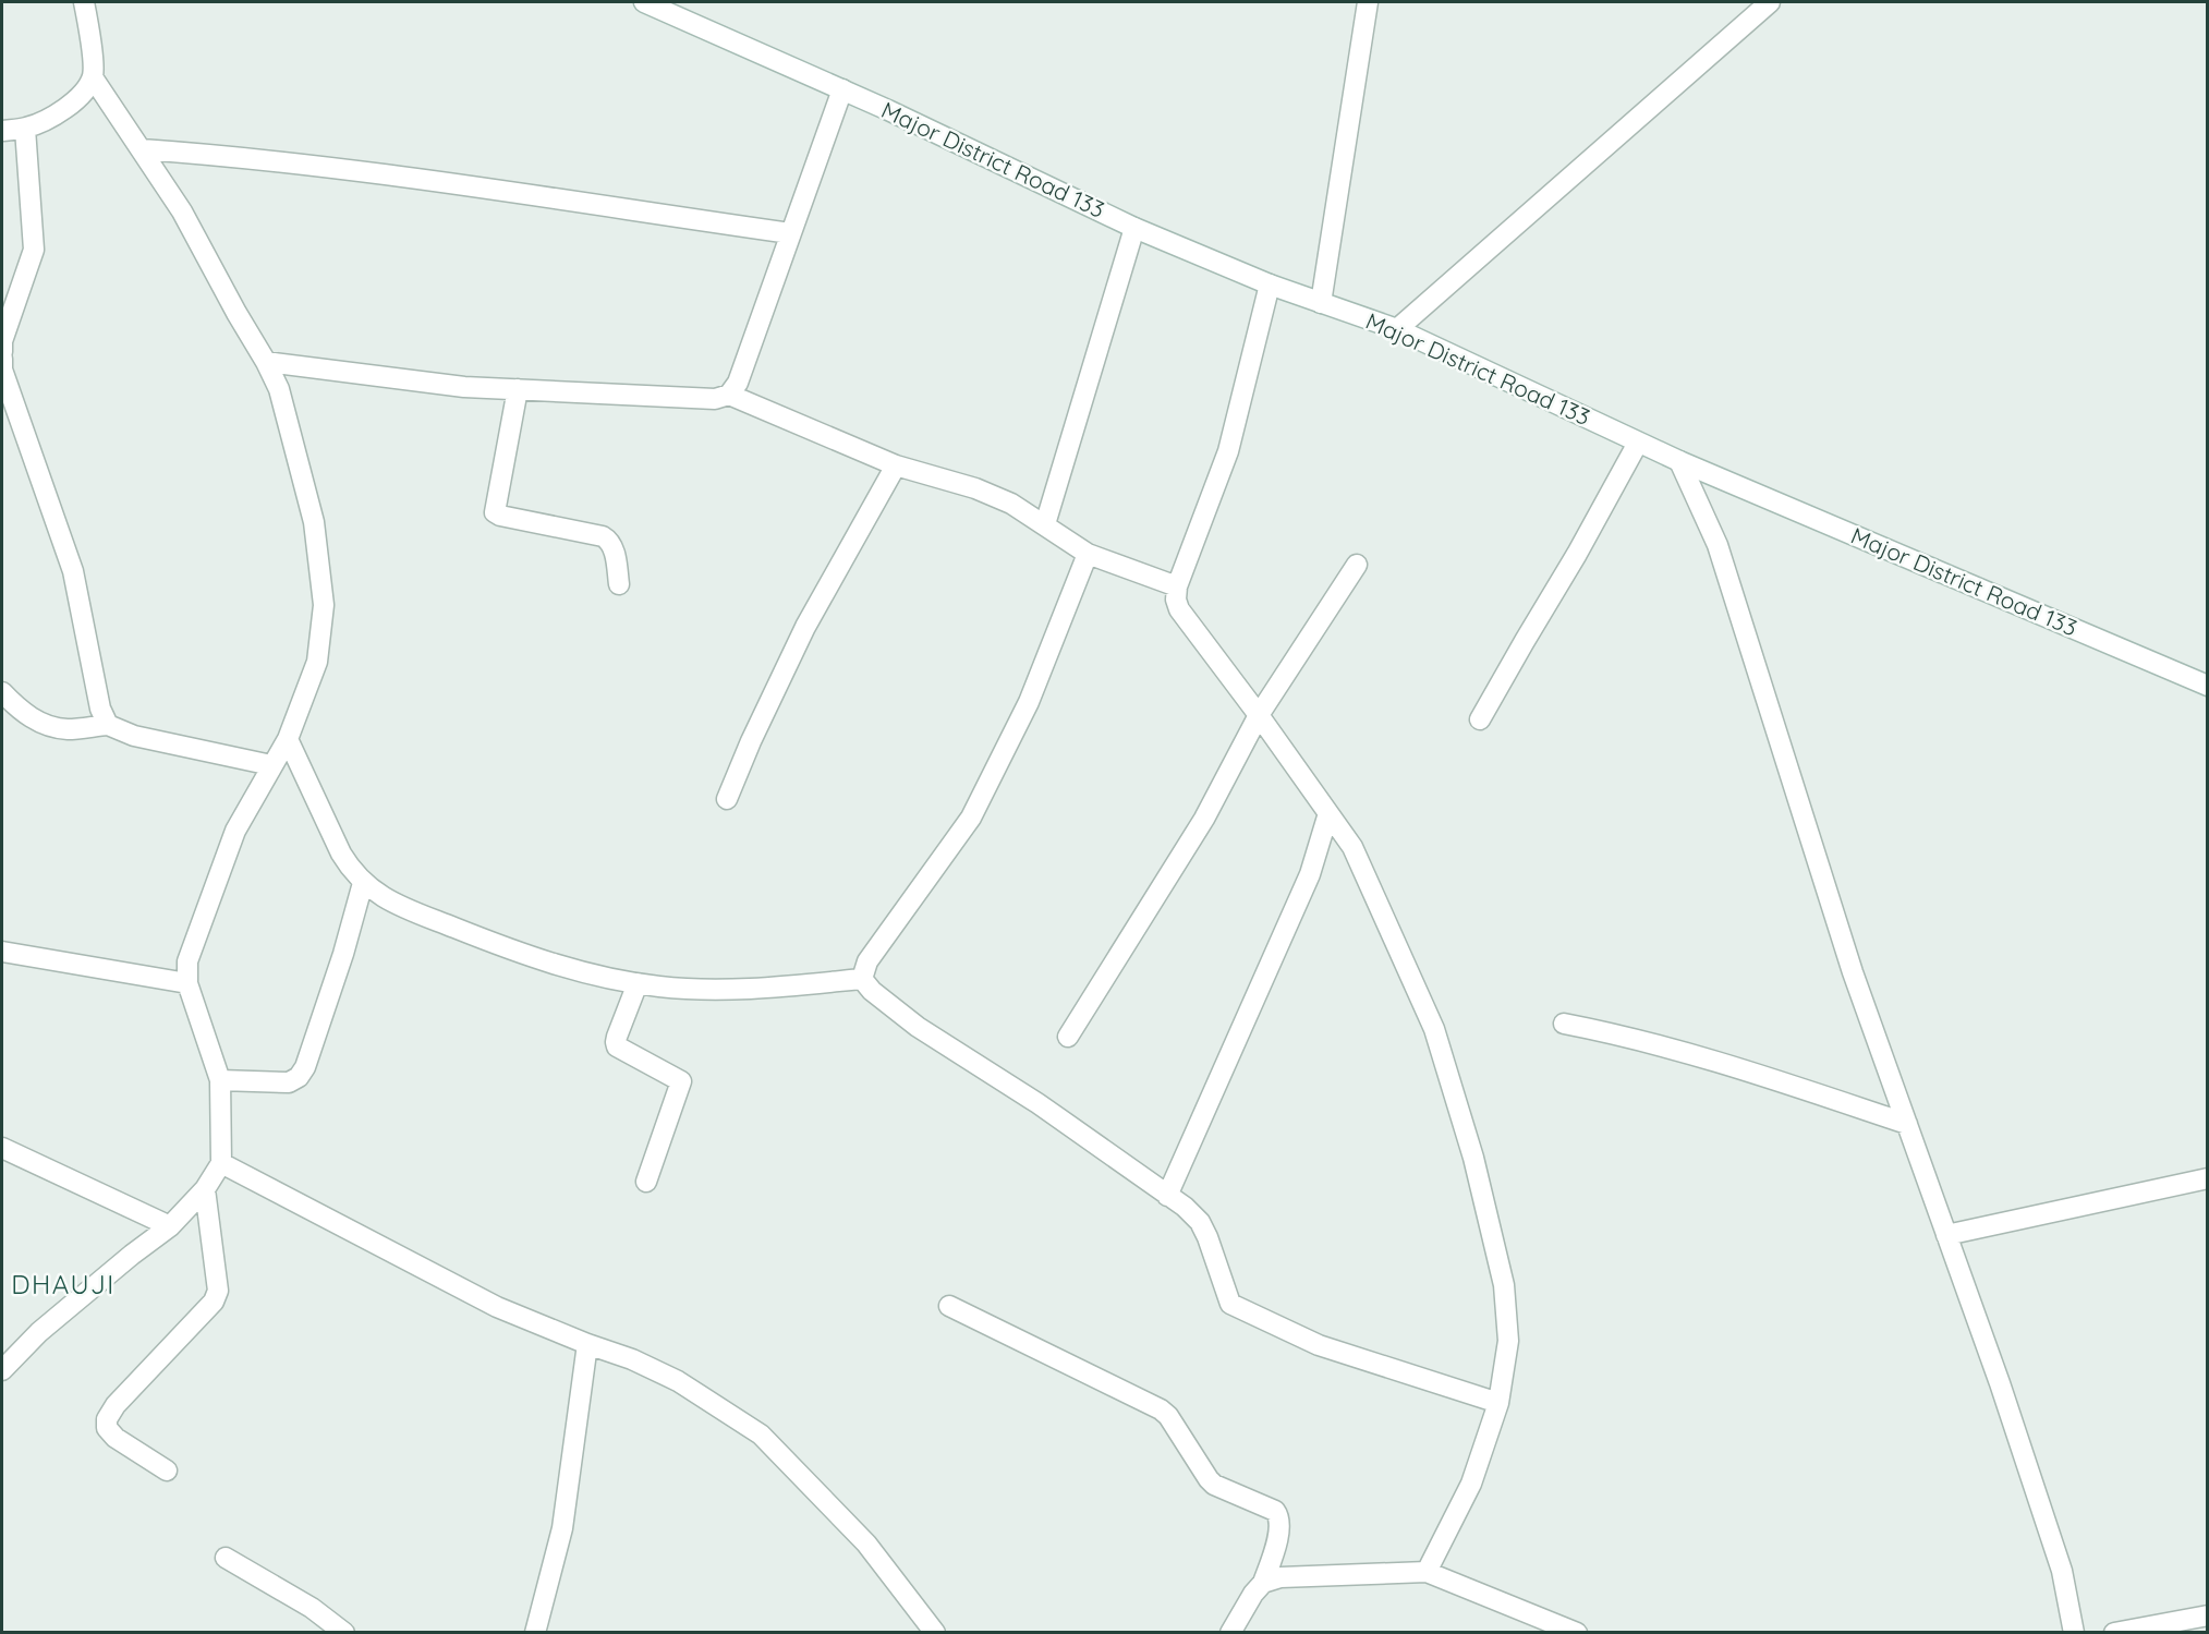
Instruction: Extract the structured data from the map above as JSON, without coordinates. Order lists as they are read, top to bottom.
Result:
{
  "streets": {
    "street": ["Major District Road 133"]
  },
  "districts": ["DHAUJI"]
}
